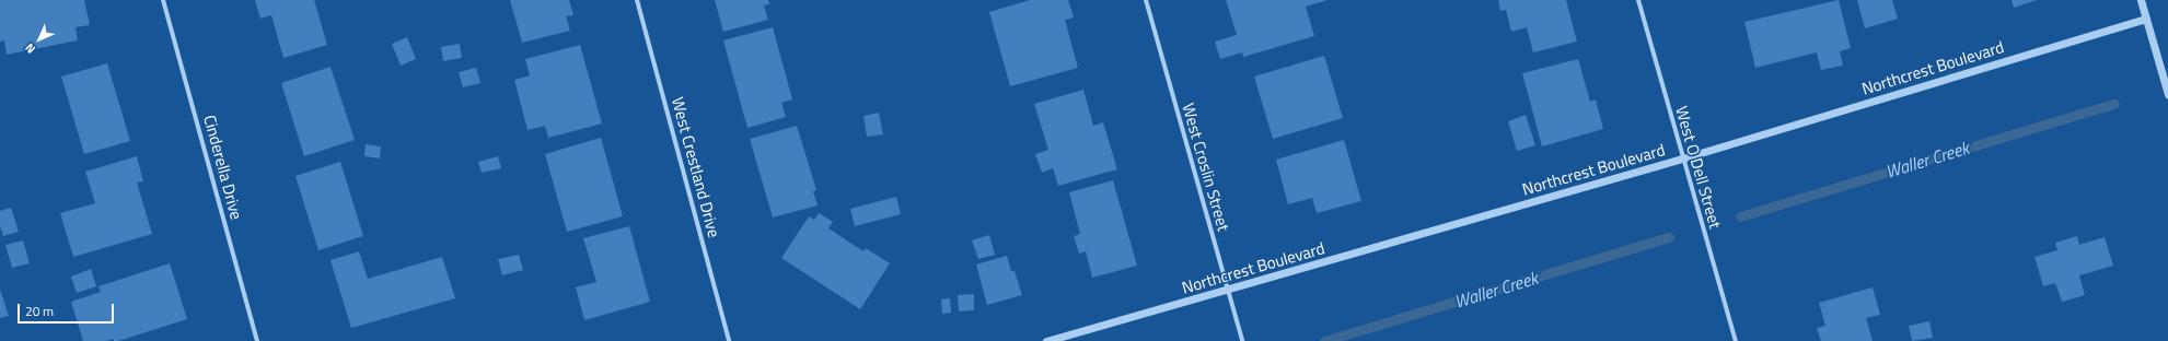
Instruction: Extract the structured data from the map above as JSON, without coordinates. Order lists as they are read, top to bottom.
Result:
{
  "streets": {
    "street": [
      "Northcrest Boulevard",
      "Cinderella Drive",
      "West Crestland Drive",
      "West Croslin Street",
      "West O Dell Street"
    ]
  },
  "crossings": [
    ["Northcrest Boulevard", "West Croslin Street"],
    ["Northcrest Boulevard", "West O Dell Street"]
  ],
  "water": ["Waller Creek"],
  "scale_bar": "20 m",
  "north": "bottom left"
}
